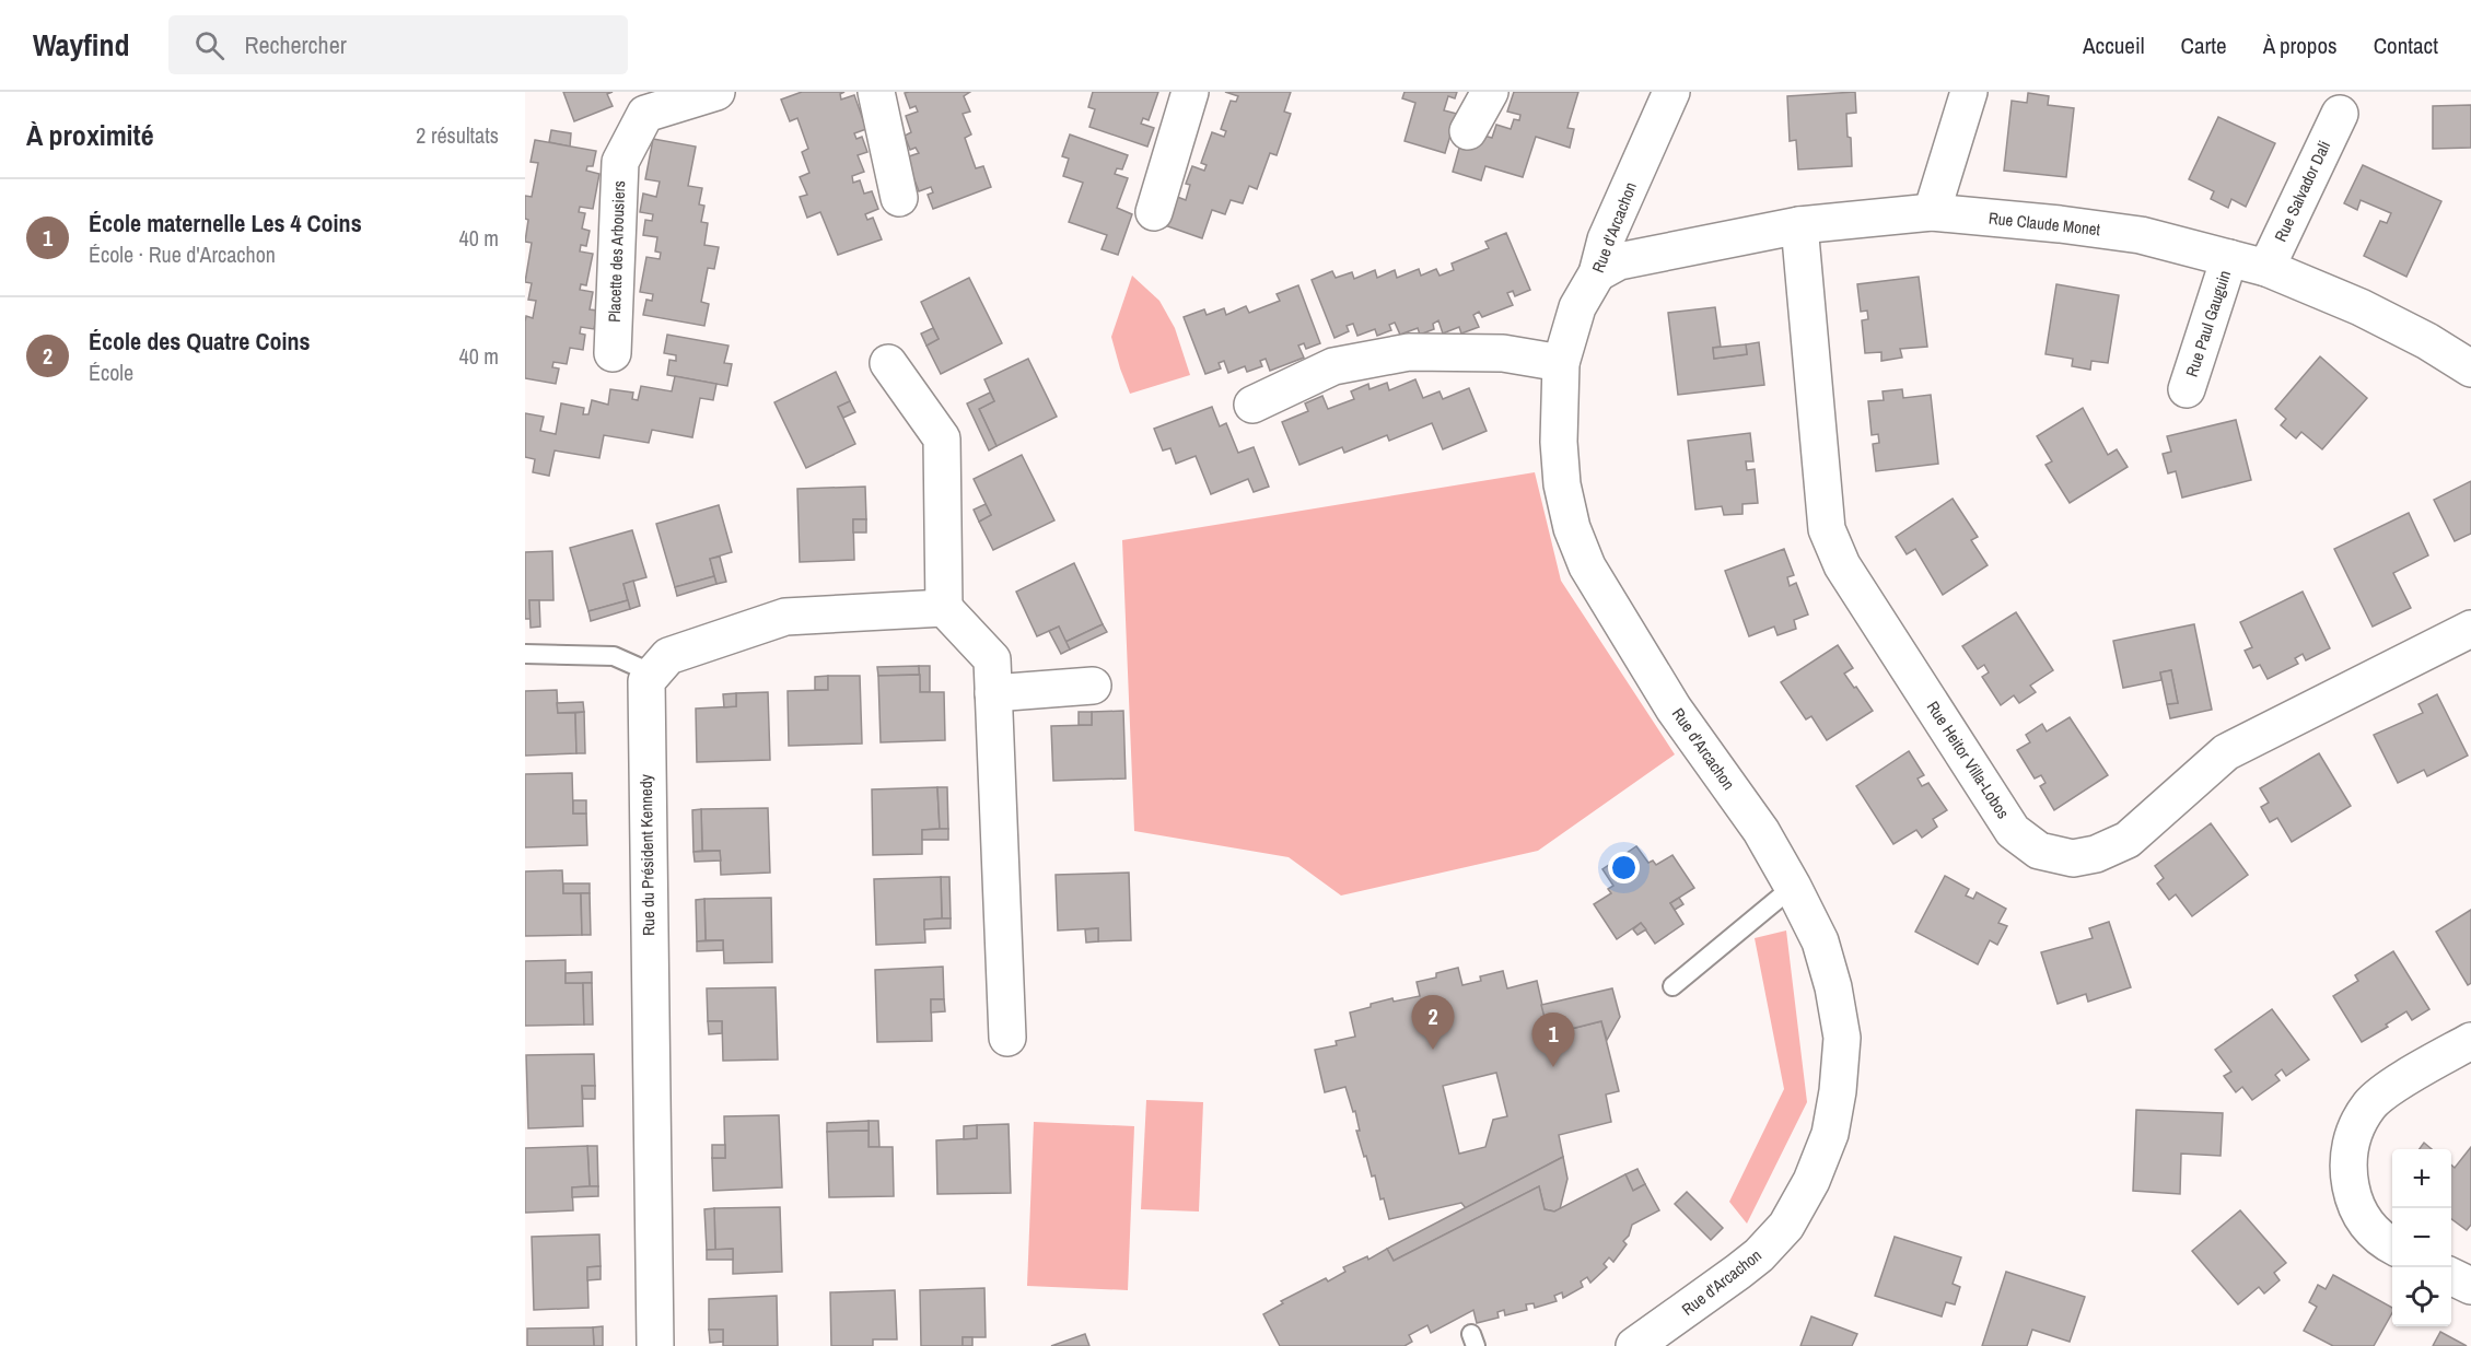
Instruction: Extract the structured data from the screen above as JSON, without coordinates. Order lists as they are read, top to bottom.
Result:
{
  "streets": {
    "street": [
      "Rue Salvador Dali",
      "Rue Claude Monet",
      "Rue d'Arcachon",
      "Placette des Arbousiers",
      "Rue Paul Gauguin",
      "Rue Heitor Villa-Lobos",
      "Rue du Président Kennedy"
    ]
  },
  "crossings": [
    ["Rue Salvador Dali", "Rue Claude Monet"],
    ["Rue Claude Monet", "Rue d'Arcachon"],
    ["Rue Claude Monet", "Rue Paul Gauguin"],
    ["Rue Claude Monet", "Rue Heitor Villa-Lobos"]
  ],
  "page": {
    "header": "Wayfind",
    "search": "Rechercher",
    "nav": [
      "Accueil",
      "Carte",
      "À propos",
      "Contact"
    ],
    "heading": ["À proximité", "2 résultats"],
    "list": [
      {
        "mark": "1",
        "name": "École maternelle Les 4 Coins",
        "note": "École · Rue d'Arcachon",
        "value": "40 m"
      },
      {
        "mark": "2",
        "name": "École des Quatre Coins",
        "note": "École",
        "value": "40 m"
      }
    ],
    "pins": ["2", "1"],
    "map_buttons": ["+", "−"]
  }
}
